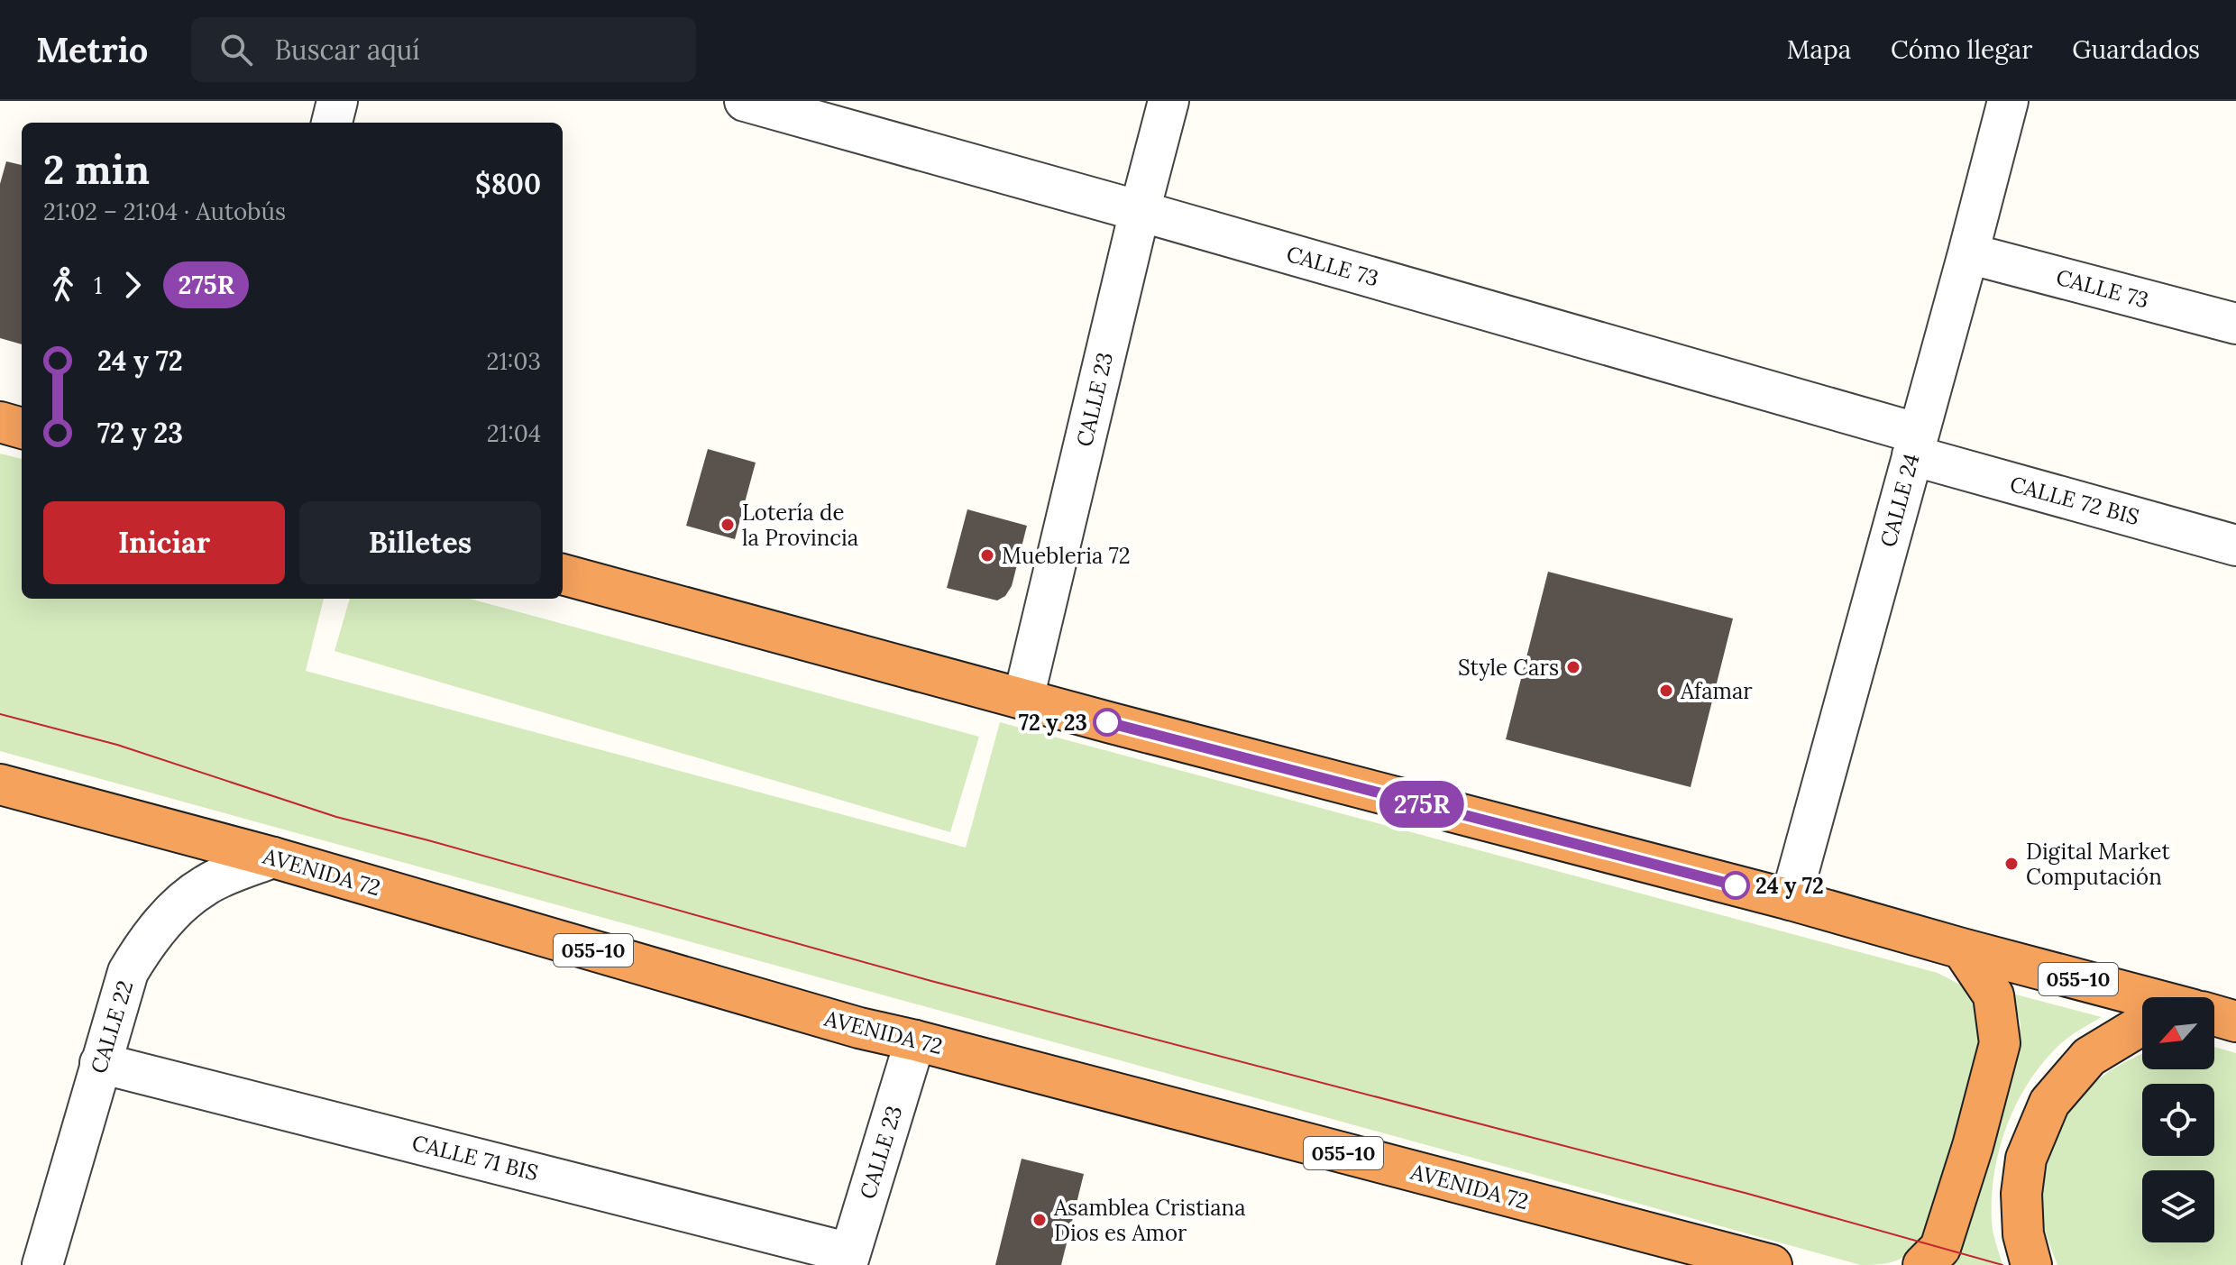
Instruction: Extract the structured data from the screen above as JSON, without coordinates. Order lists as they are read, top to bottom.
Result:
{
  "streets": {
    "highway": ["AVENIDA 72", "055-10"],
    "street": [
      "CALLE 73",
      "CALLE 23",
      "CALLE 24",
      "CALLE 72 BIS",
      "CALLE 22",
      "CALLE 71 BIS"
    ]
  },
  "crossings": [
    ["CALLE 73", "CALLE 23"],
    ["CALLE 73", "CALLE 24"],
    ["CALLE 73", "CALLE 72 BIS"],
    ["CALLE 23", "AVENIDA 72"],
    ["CALLE 23", "055-10"],
    ["CALLE 23", "CALLE 71 BIS"],
    ["CALLE 24", "CALLE 72 BIS"],
    ["CALLE 24", "055-10"],
    ["AVENIDA 72", "CALLE 22"],
    ["CALLE 22", "CALLE 71 BIS"]
  ],
  "places": [
    "Lotería de la Provincia",
    "Muebleria 72",
    "Style Cars",
    "Afamar",
    "72 y 23",
    "Digital Market Computación",
    "24 y 72",
    "Asamblea Cristiana Dios es Amor"
  ],
  "lines": ["bus line 275R"],
  "north": "bottom left",
  "page": {
    "header": "Metrio",
    "search": "Buscar aquí",
    "nav": ["Mapa", "Cómo llegar", "Guardados"],
    "on_map": "275R",
    "heading": ["2 min", "21:02 – 21:04 · Autobús", "$800"],
    "legs": ["1", "275R"],
    "list": [
      {
        "name": "24 y 72",
        "value": "21:03"
      },
      {
        "name": "72 y 23",
        "value": "21:04"
      }
    ],
    "buttons": ["Iniciar", "Billetes"]
  }
}
